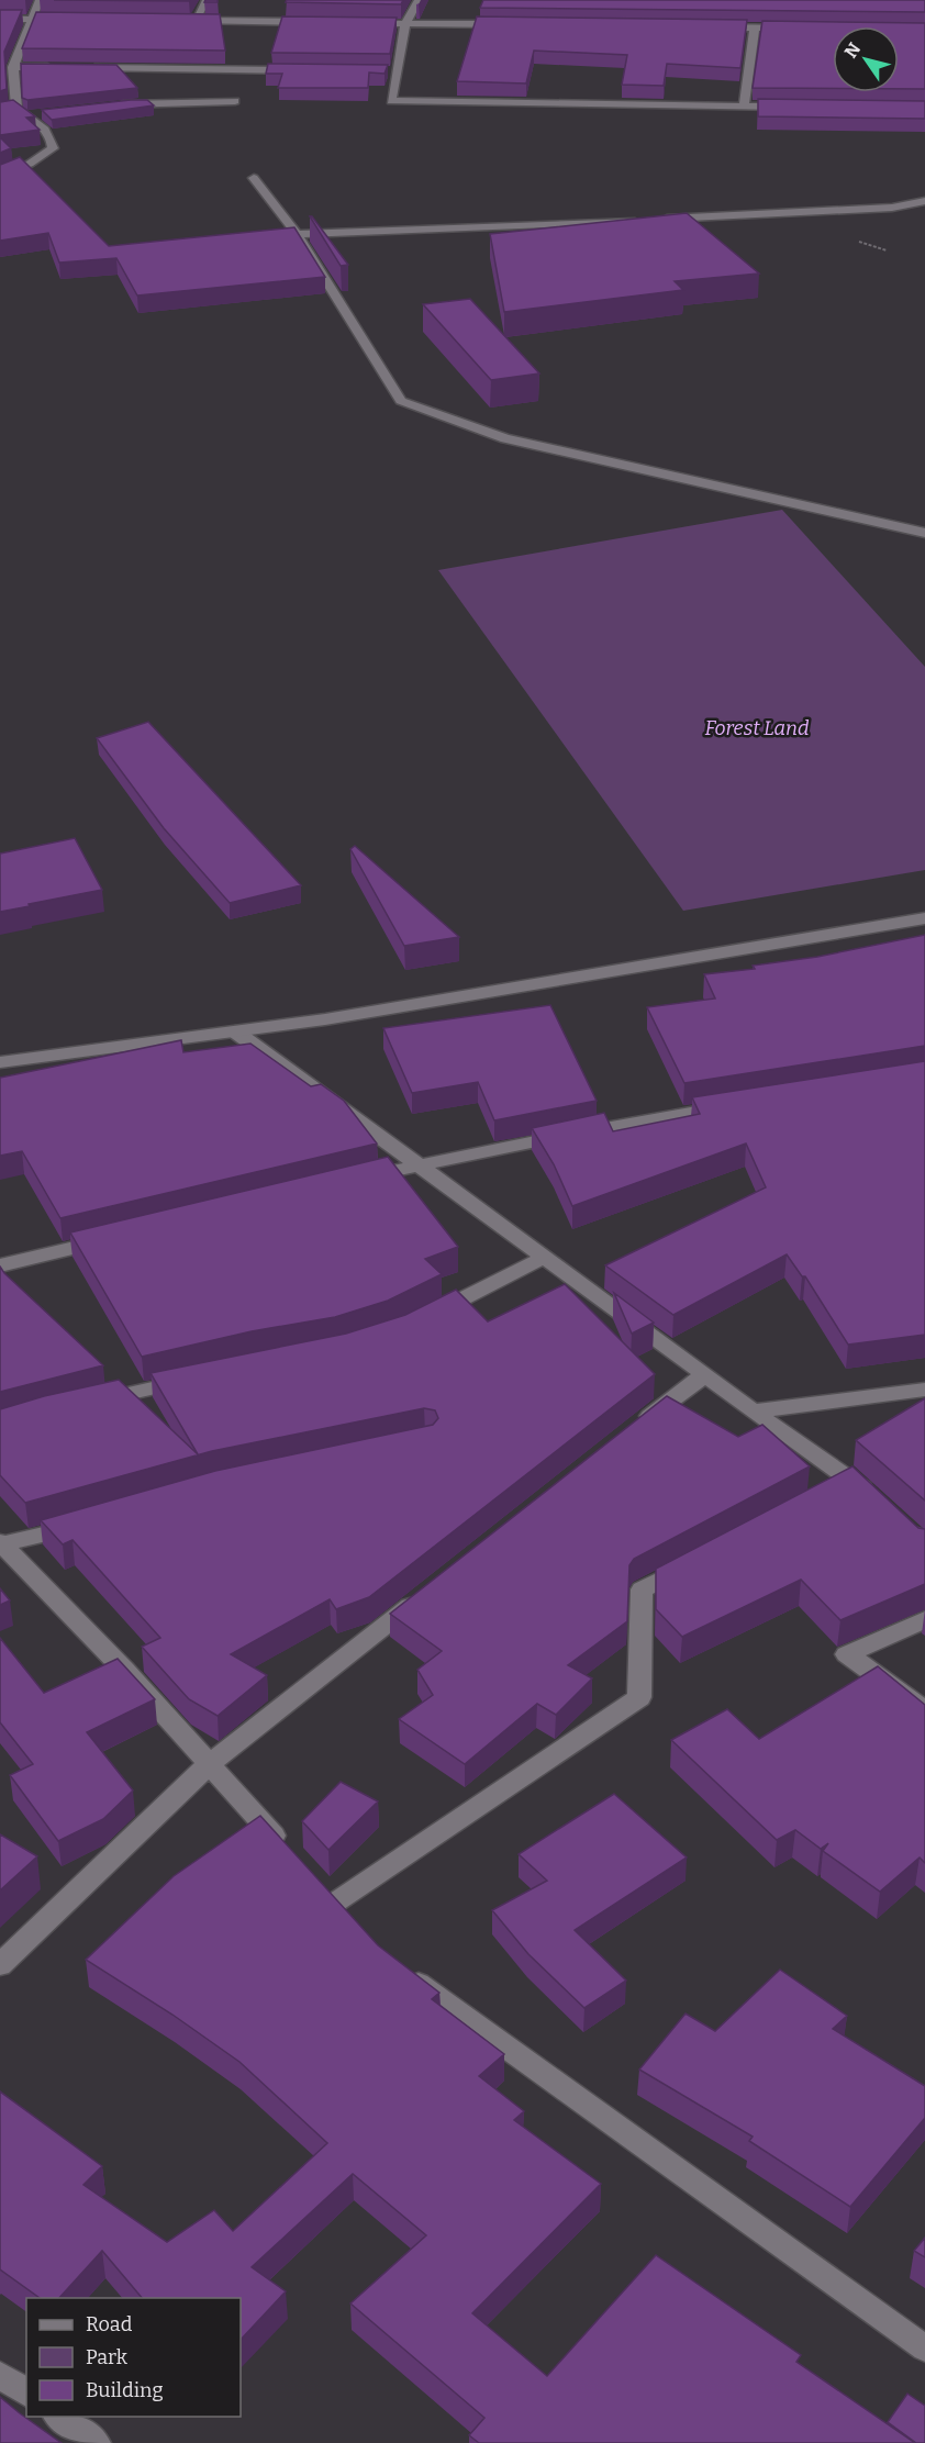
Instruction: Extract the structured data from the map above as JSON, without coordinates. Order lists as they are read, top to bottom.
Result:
{
  "parks": ["Forest Land"],
  "legend": ["Road", "Park", "Building"],
  "north": "top left"
}
